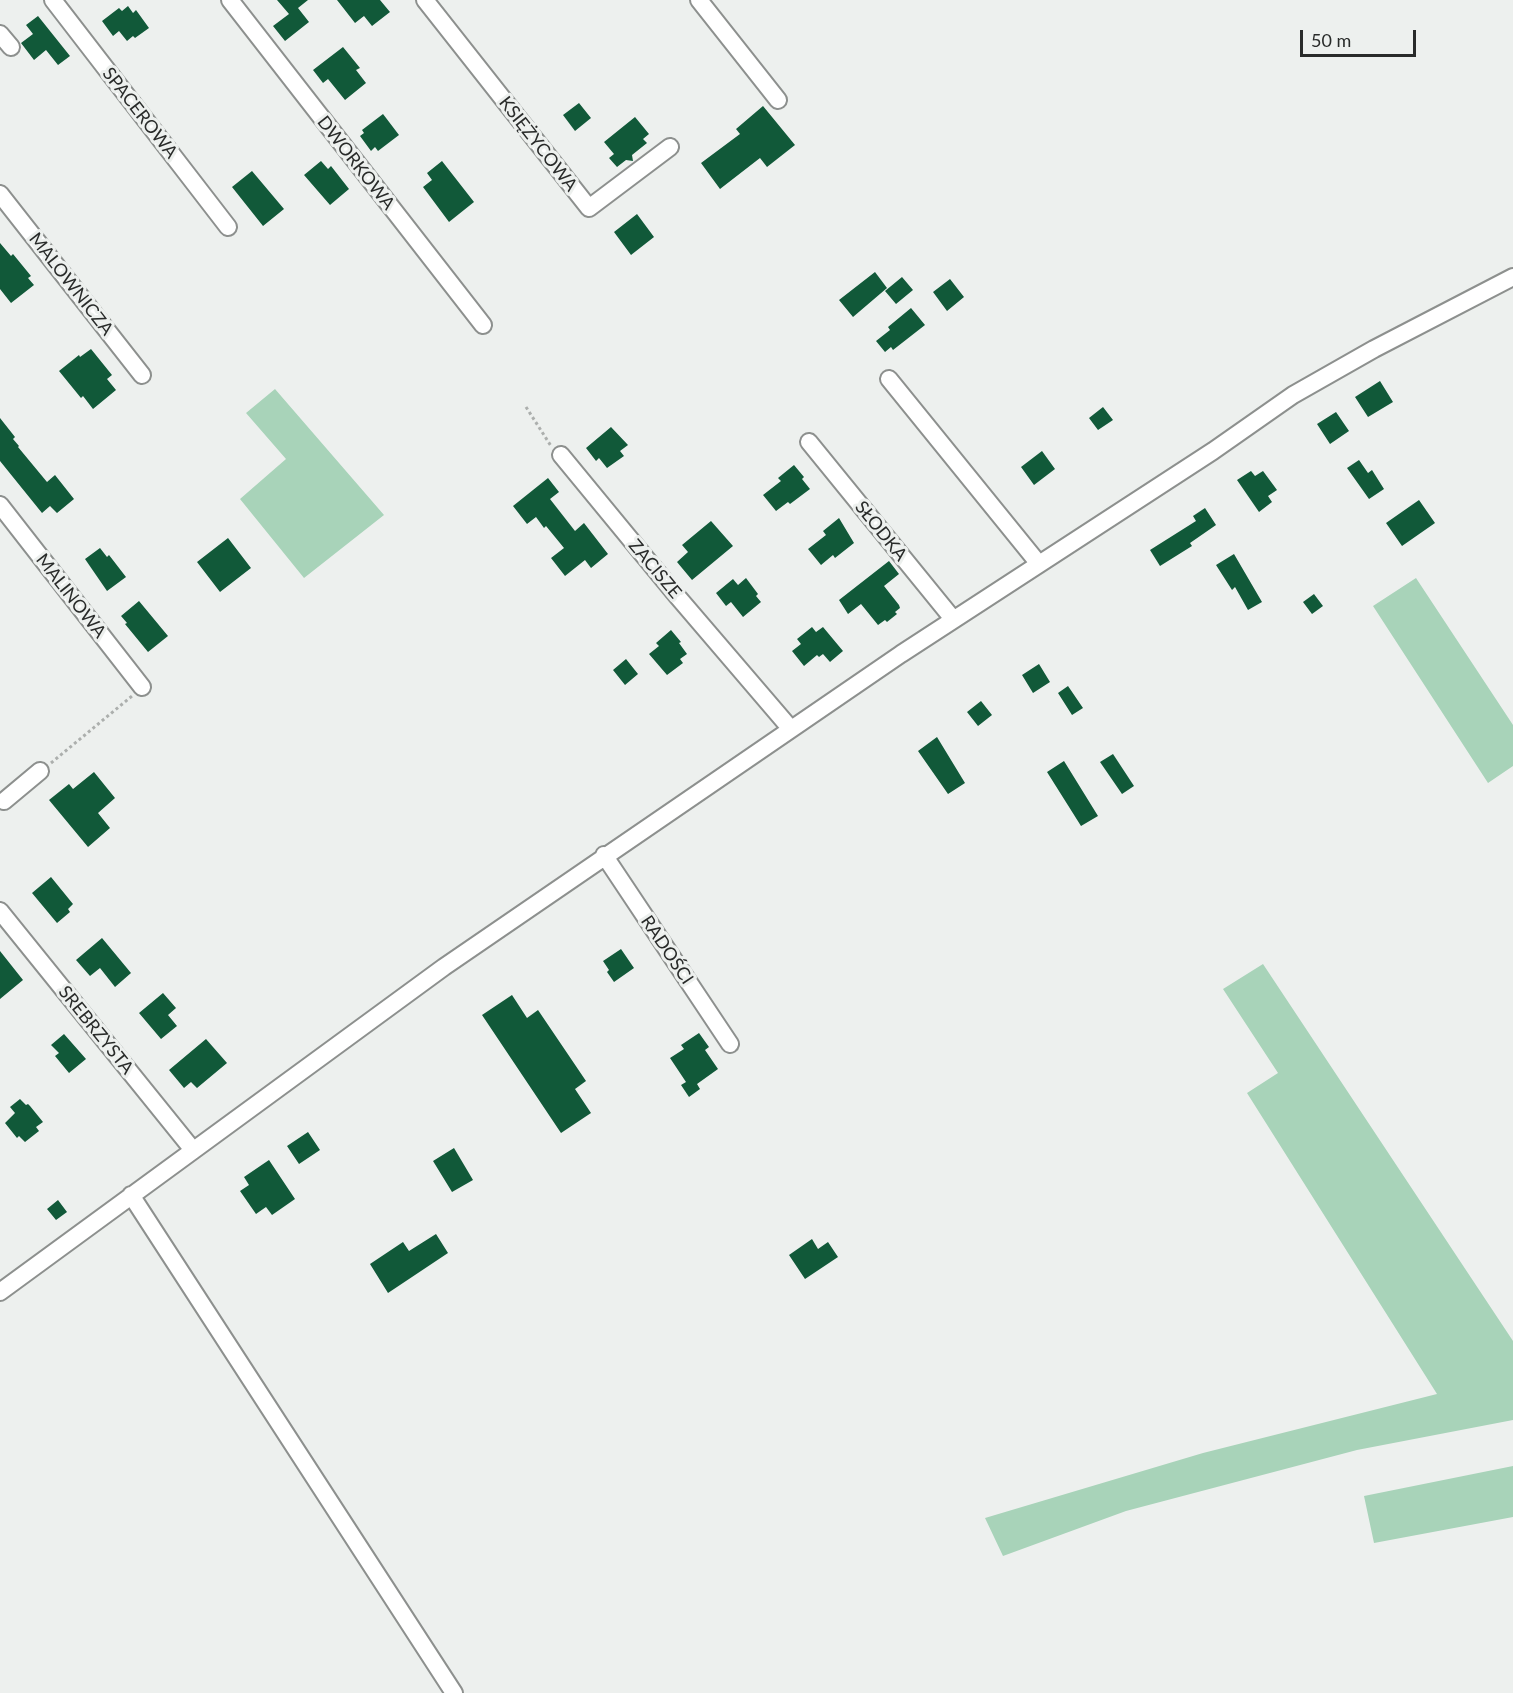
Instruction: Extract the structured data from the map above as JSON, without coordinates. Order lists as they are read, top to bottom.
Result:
{
  "streets": {
    "street": [
      "SPACEROWA",
      "KSIĘŻYCOWA",
      "DWORKOWA",
      "MALOWNICZA",
      "SŁODKA",
      "ZACISZE",
      "MALINOWA",
      "RADOŚCI",
      "SREBRZYSTA"
    ]
  },
  "scale_bar": "50 m"
}
